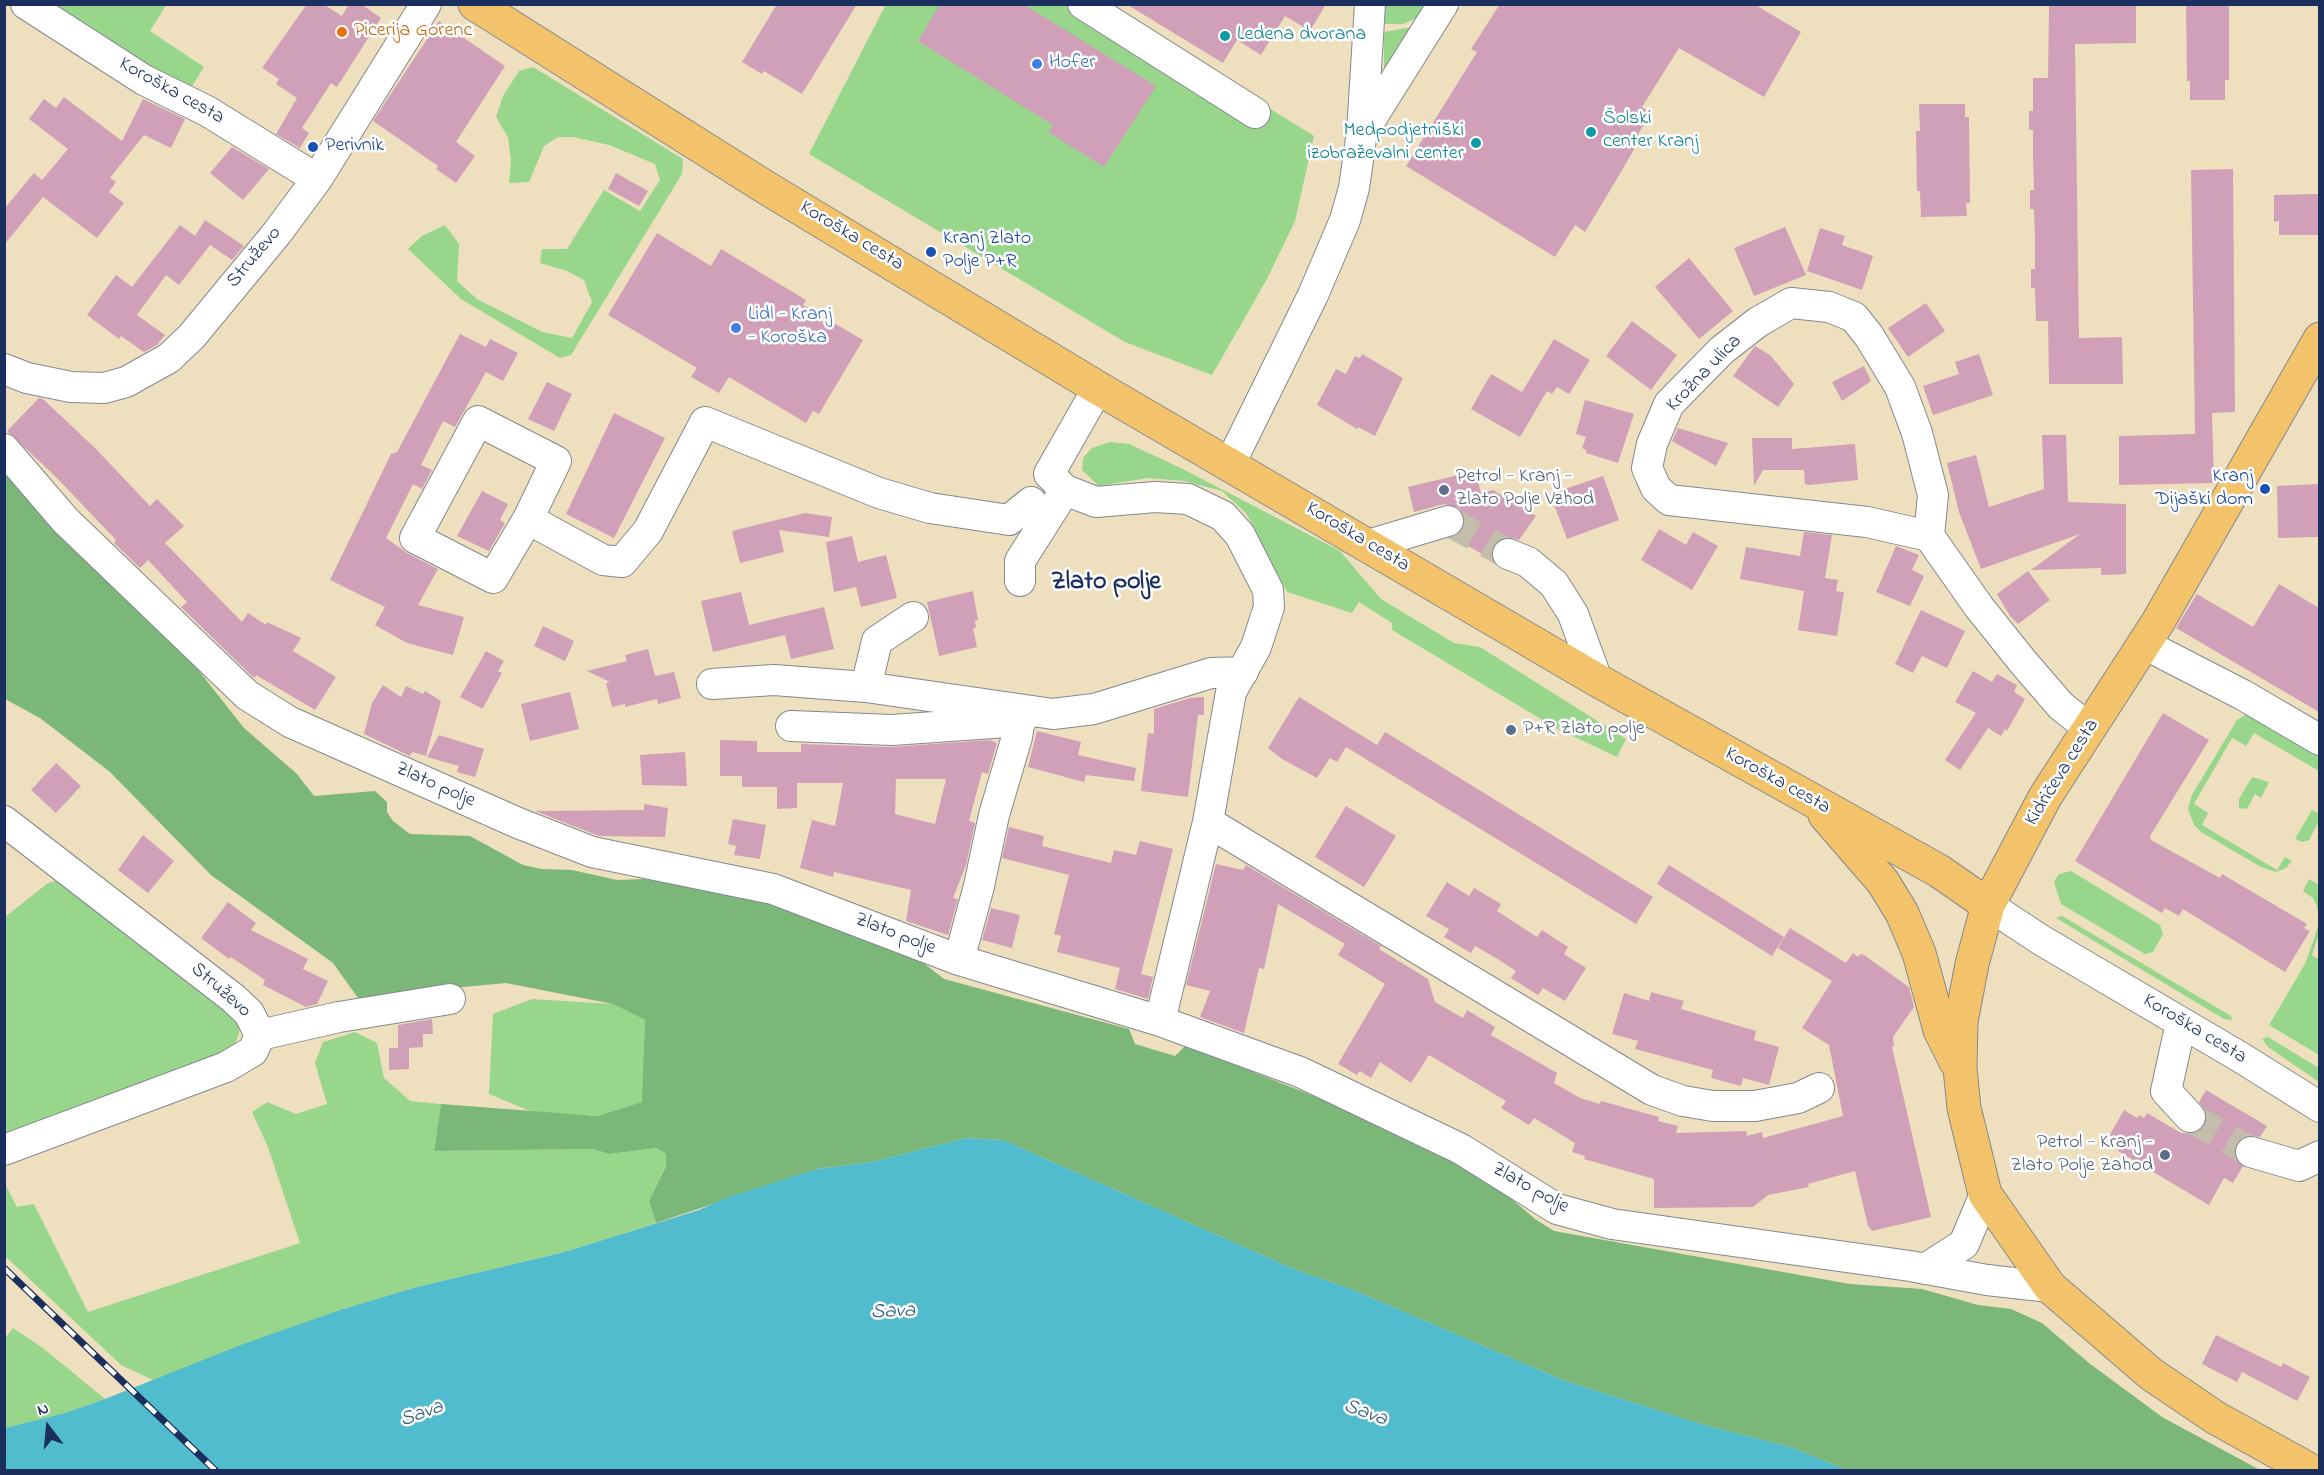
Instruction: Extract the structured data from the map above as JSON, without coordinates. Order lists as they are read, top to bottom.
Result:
{
  "streets": {
    "main road": ["Koroška cesta", "Kidričeva cesta"],
    "street": ["Struževo", "Krožna ulica", "Zlato polje"]
  },
  "crossings": [
    ["Koroška cesta", "Struževo"],
    ["Koroška cesta", "Kidričeva cesta"]
  ],
  "districts": ["Zlato polje"],
  "water": ["Sava"],
  "places": [
    "Picerija Gorenc",
    "Ledena dvorana",
    "Hofer",
    "Šolski center Kranj",
    "Medpodjetniški izobraževalni center",
    "Perivnik",
    "Kranj Zlato Polje P+R",
    "Lidl - Kranj - Koroška",
    "Kranj Dijaški dom",
    "Petrol - Kranj - Zlato Polje Vzhod",
    "P+R Zlato polje",
    "Petrol - Kranj - Zlato Polje Zahod"
  ],
  "north": "top"
}
